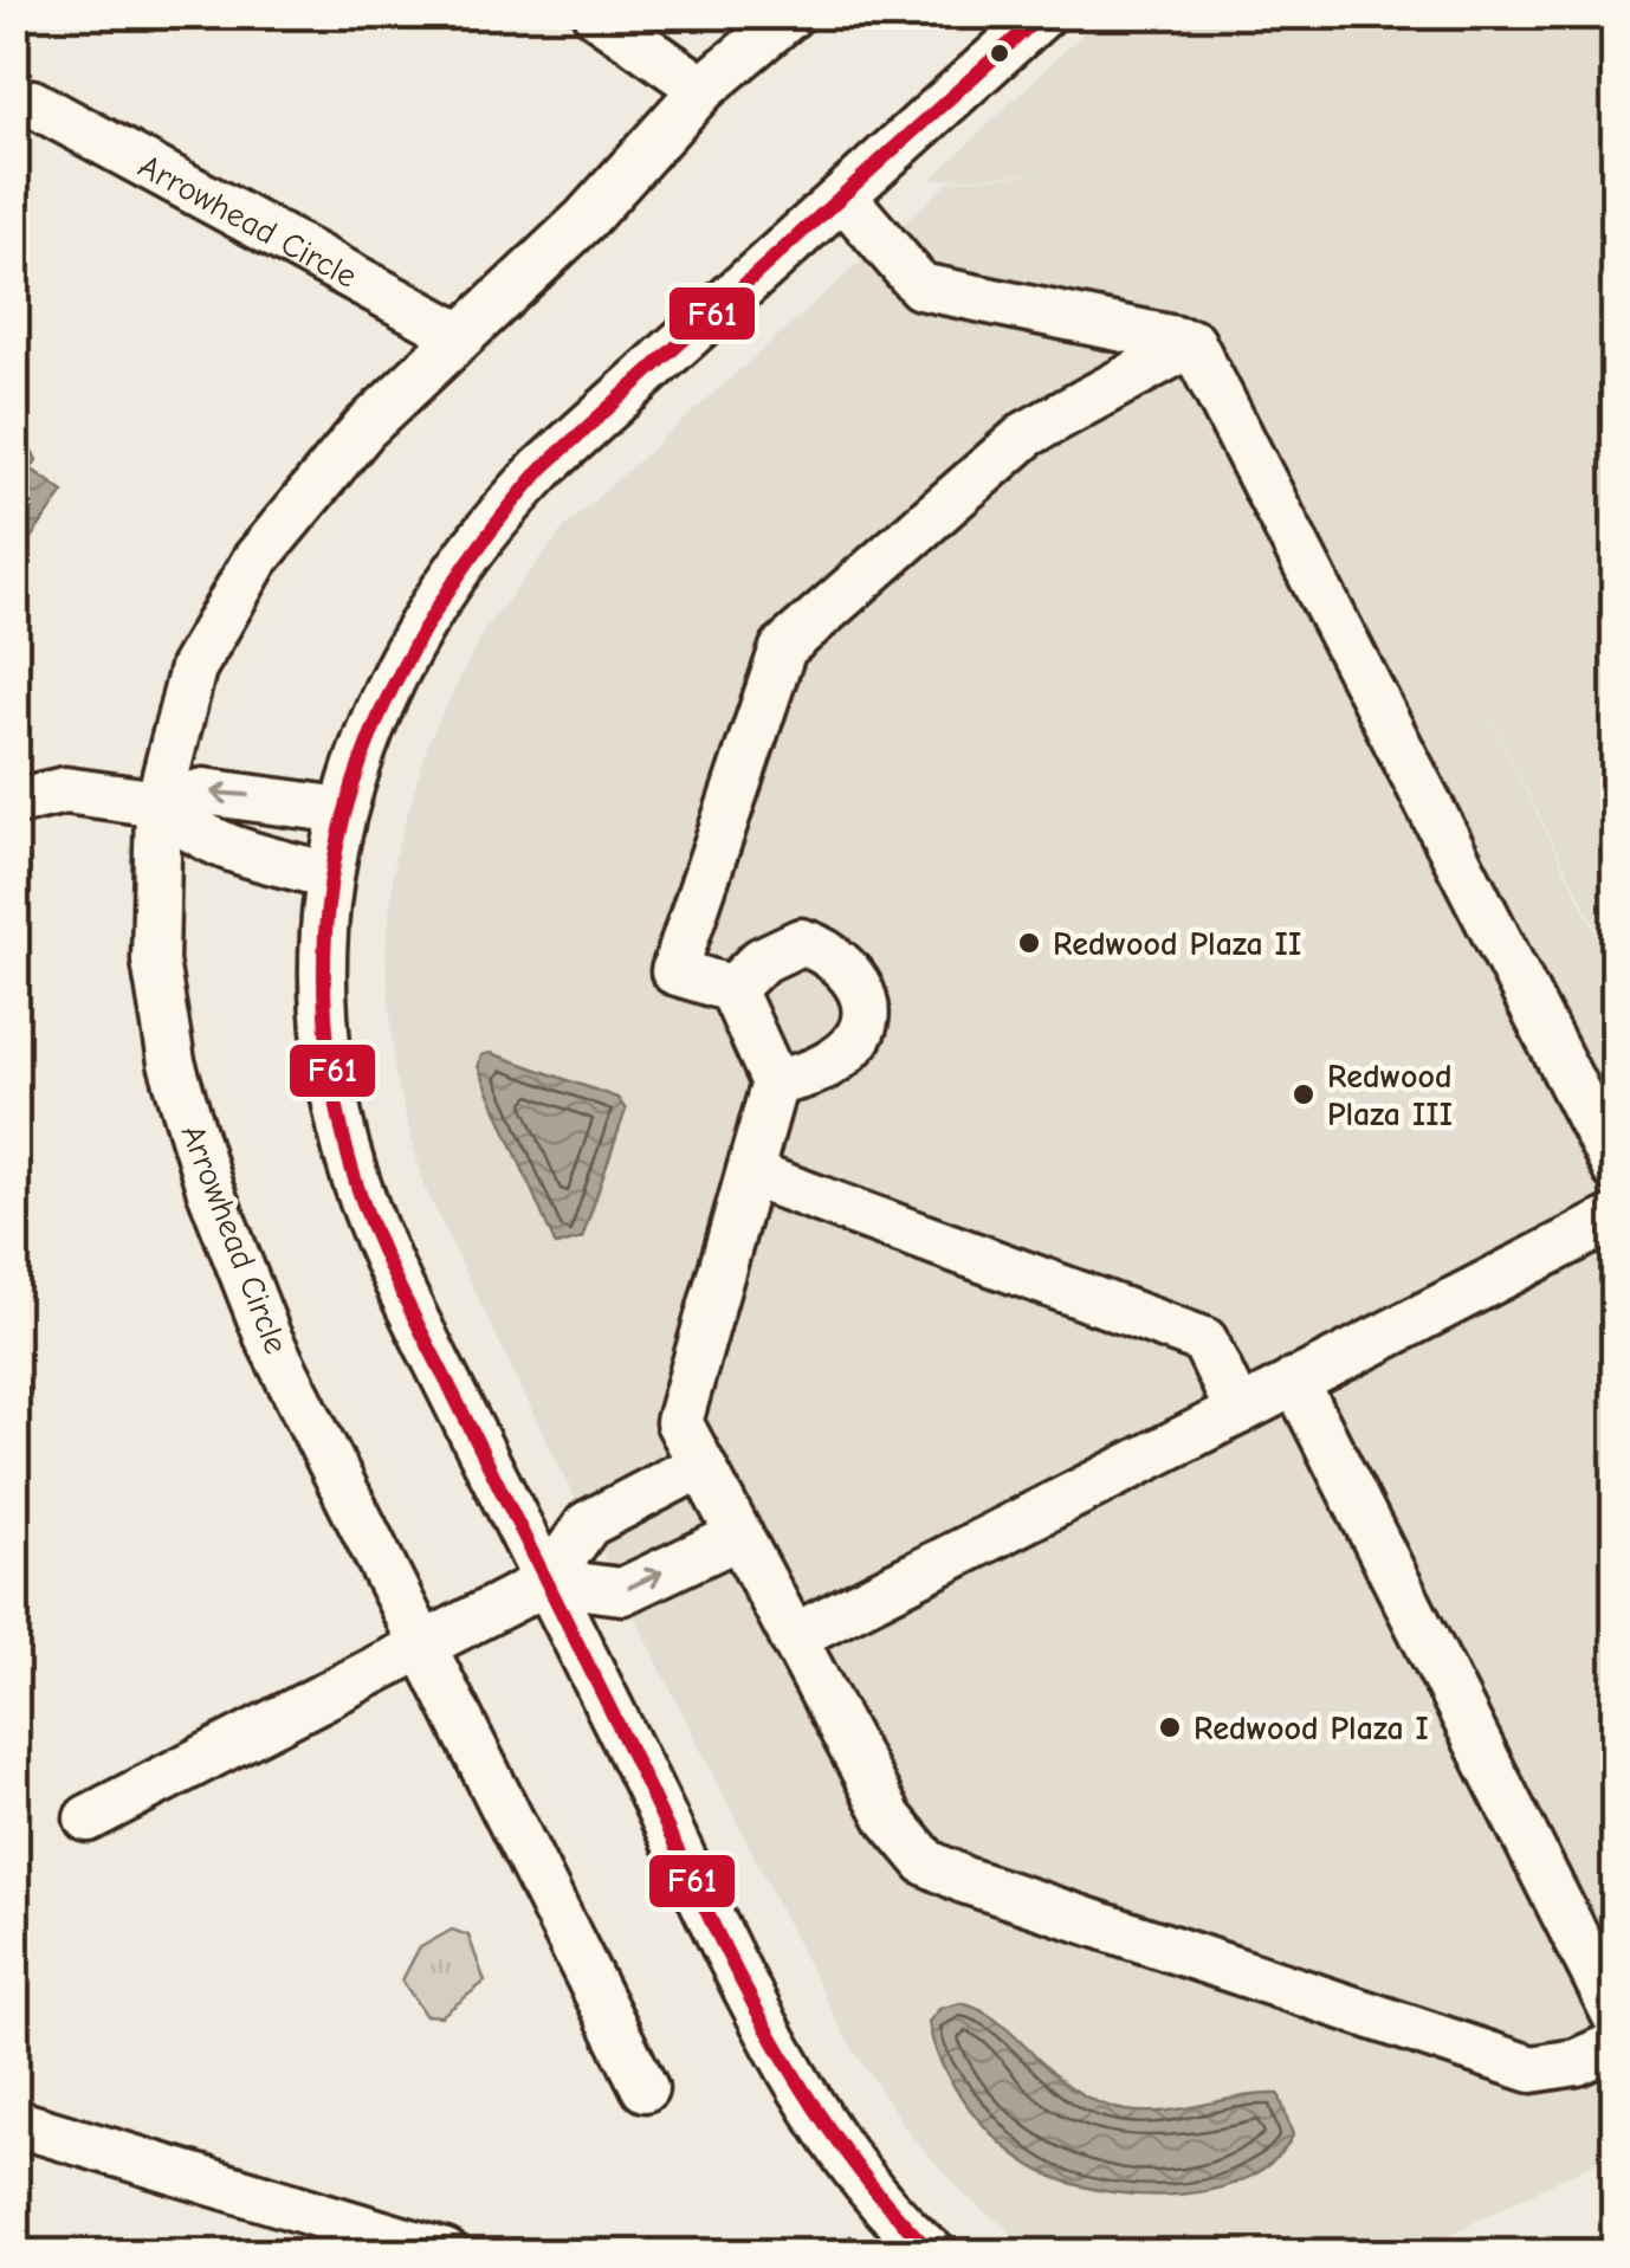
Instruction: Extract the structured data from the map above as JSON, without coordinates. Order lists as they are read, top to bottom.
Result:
{
  "streets": {
    "street": ["Arrowhead Circle"]
  },
  "places": ["Redwood Plaza II", "Redwood Plaza III", "Redwood Plaza I"],
  "lines": ["transit line F61"]
}
